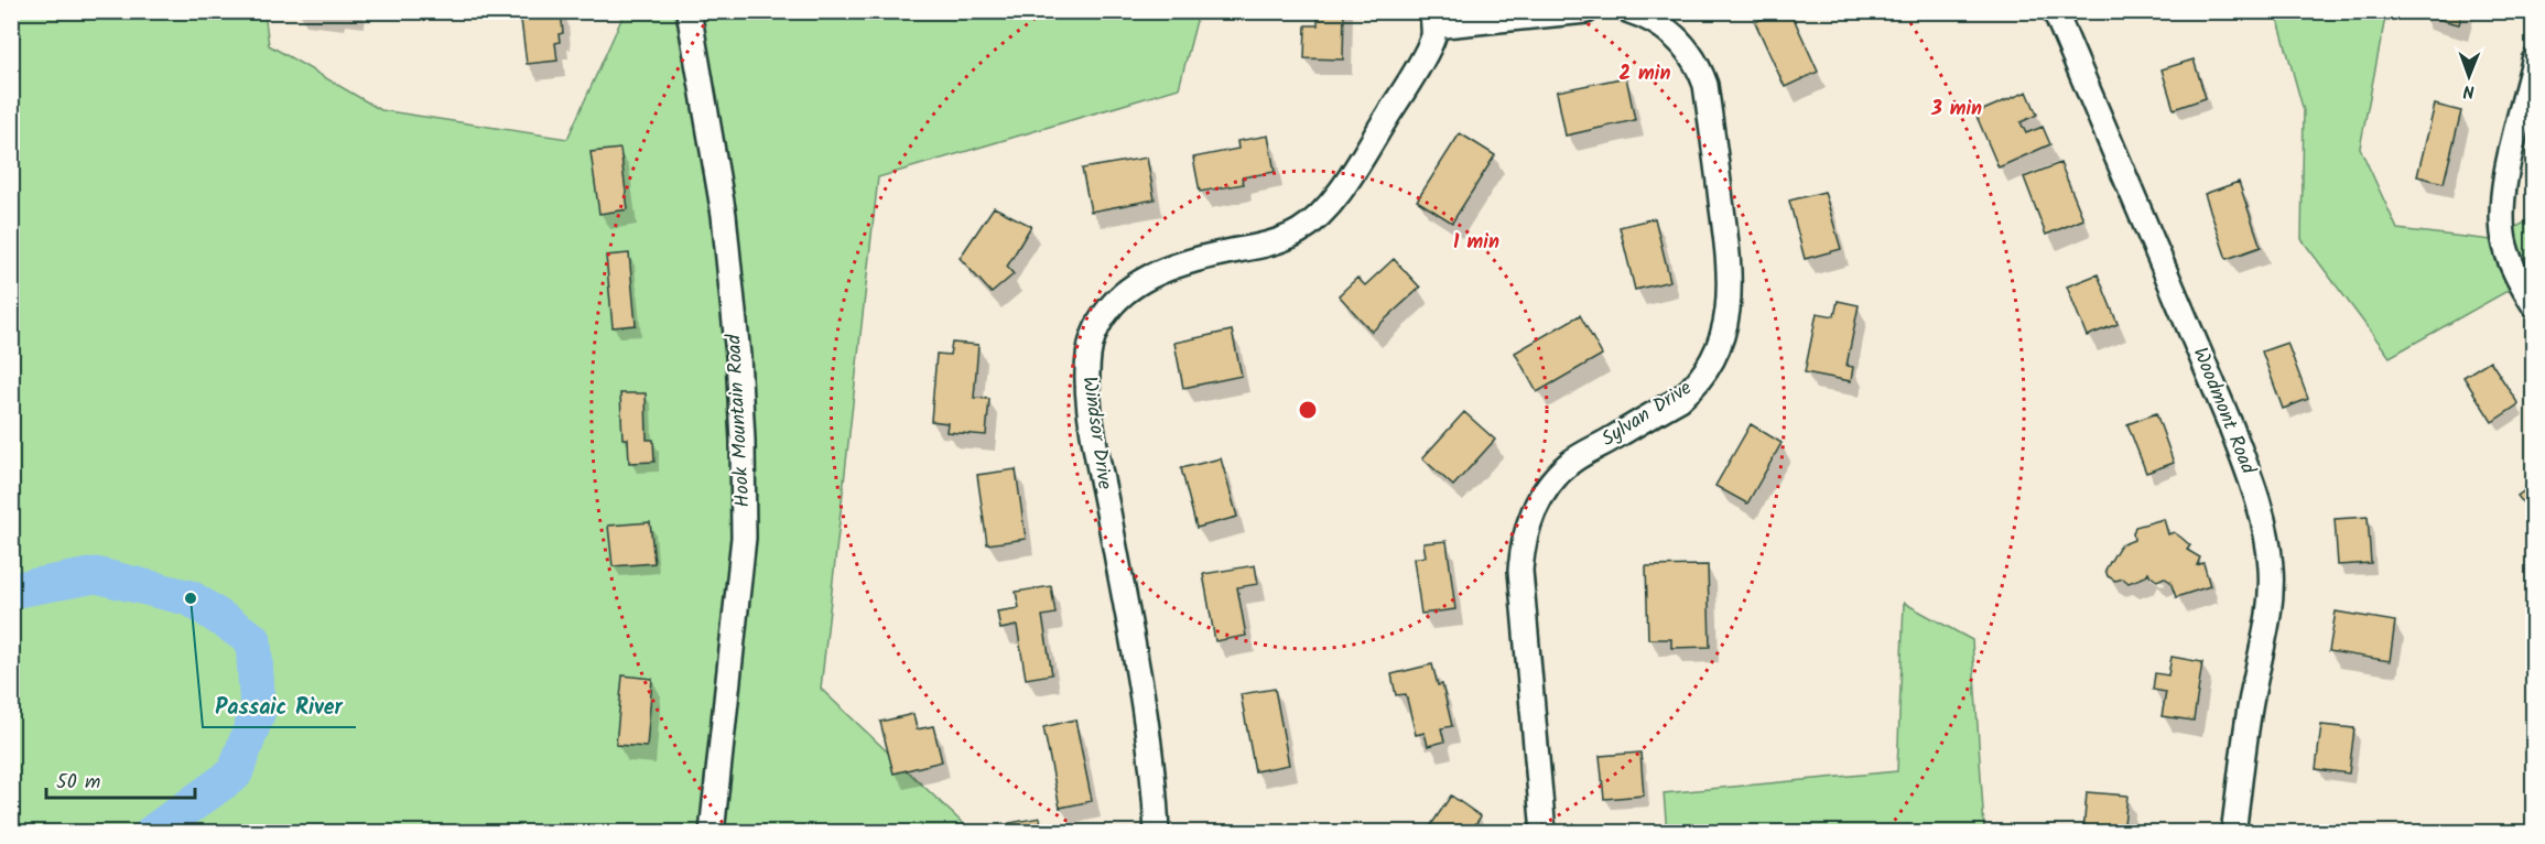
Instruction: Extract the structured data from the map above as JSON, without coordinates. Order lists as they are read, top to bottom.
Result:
{
  "streets": {
    "street": [
      "Woodmont Road",
      "Sylvan Drive",
      "Hook Mountain Road",
      "Windsor Drive"
    ]
  },
  "places": ["Passaic River"],
  "scale_bar": "50 m",
  "north": "bottom",
  "rings": ["2 min", "3 min", "1 min"]
}
